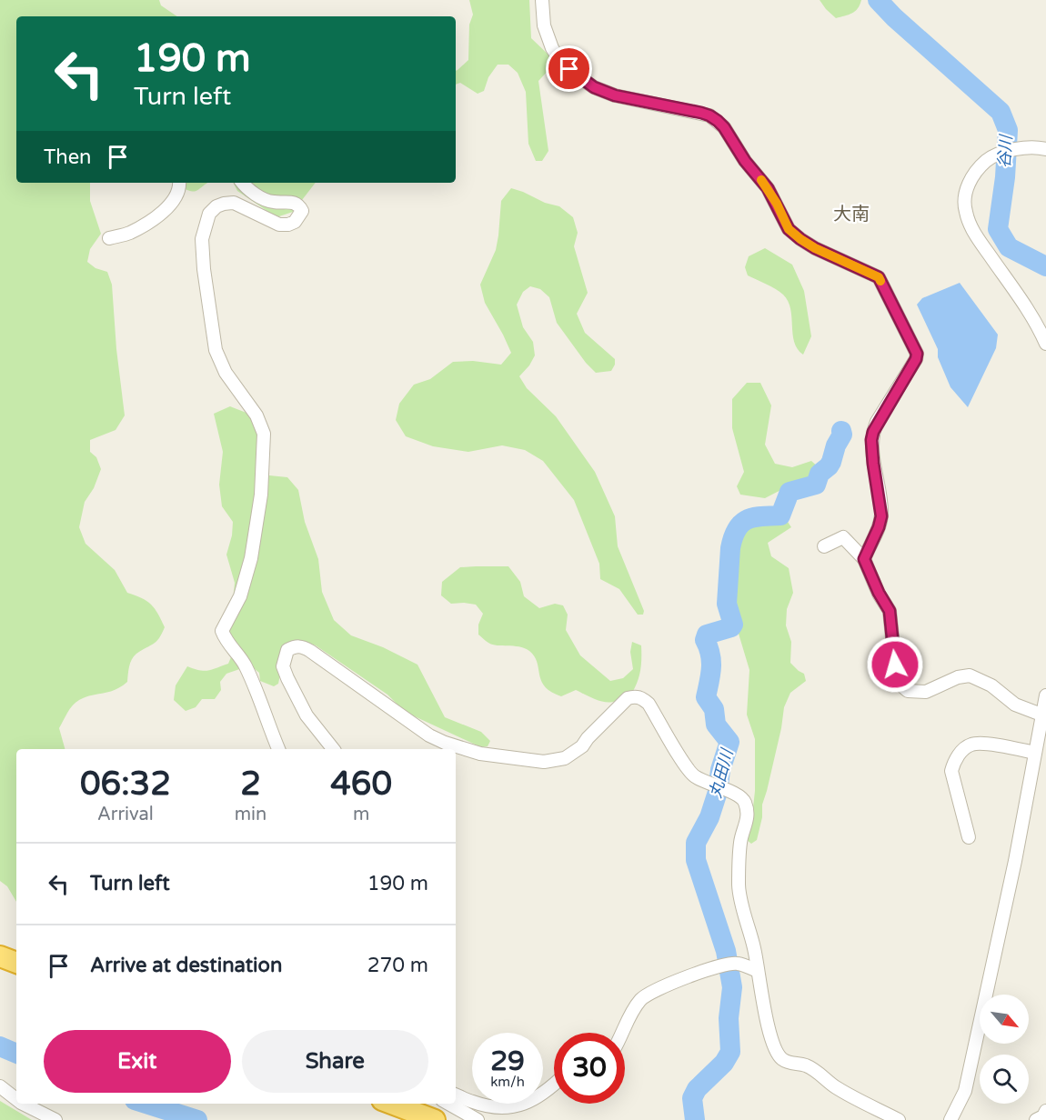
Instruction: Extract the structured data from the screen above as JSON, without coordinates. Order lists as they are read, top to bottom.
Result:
{
  "districts": ["大南"],
  "water": ["谷川", "丸田川"],
  "north": "bottom right",
  "page": {
    "turn": ["190 m", "Turn left"],
    "then": "Then",
    "eta": [
      "06:32",
      "Arrival",
      "2",
      "min",
      "460",
      "m"
    ],
    "list": [
      {
        "name": "Turn left",
        "value": "190 m"
      },
      {
        "name": "Arrive at destination",
        "value": "270 m"
      }
    ],
    "buttons": ["Exit", "Share"],
    "speed": "29 km/h",
    "limit": "30"
  }
}
